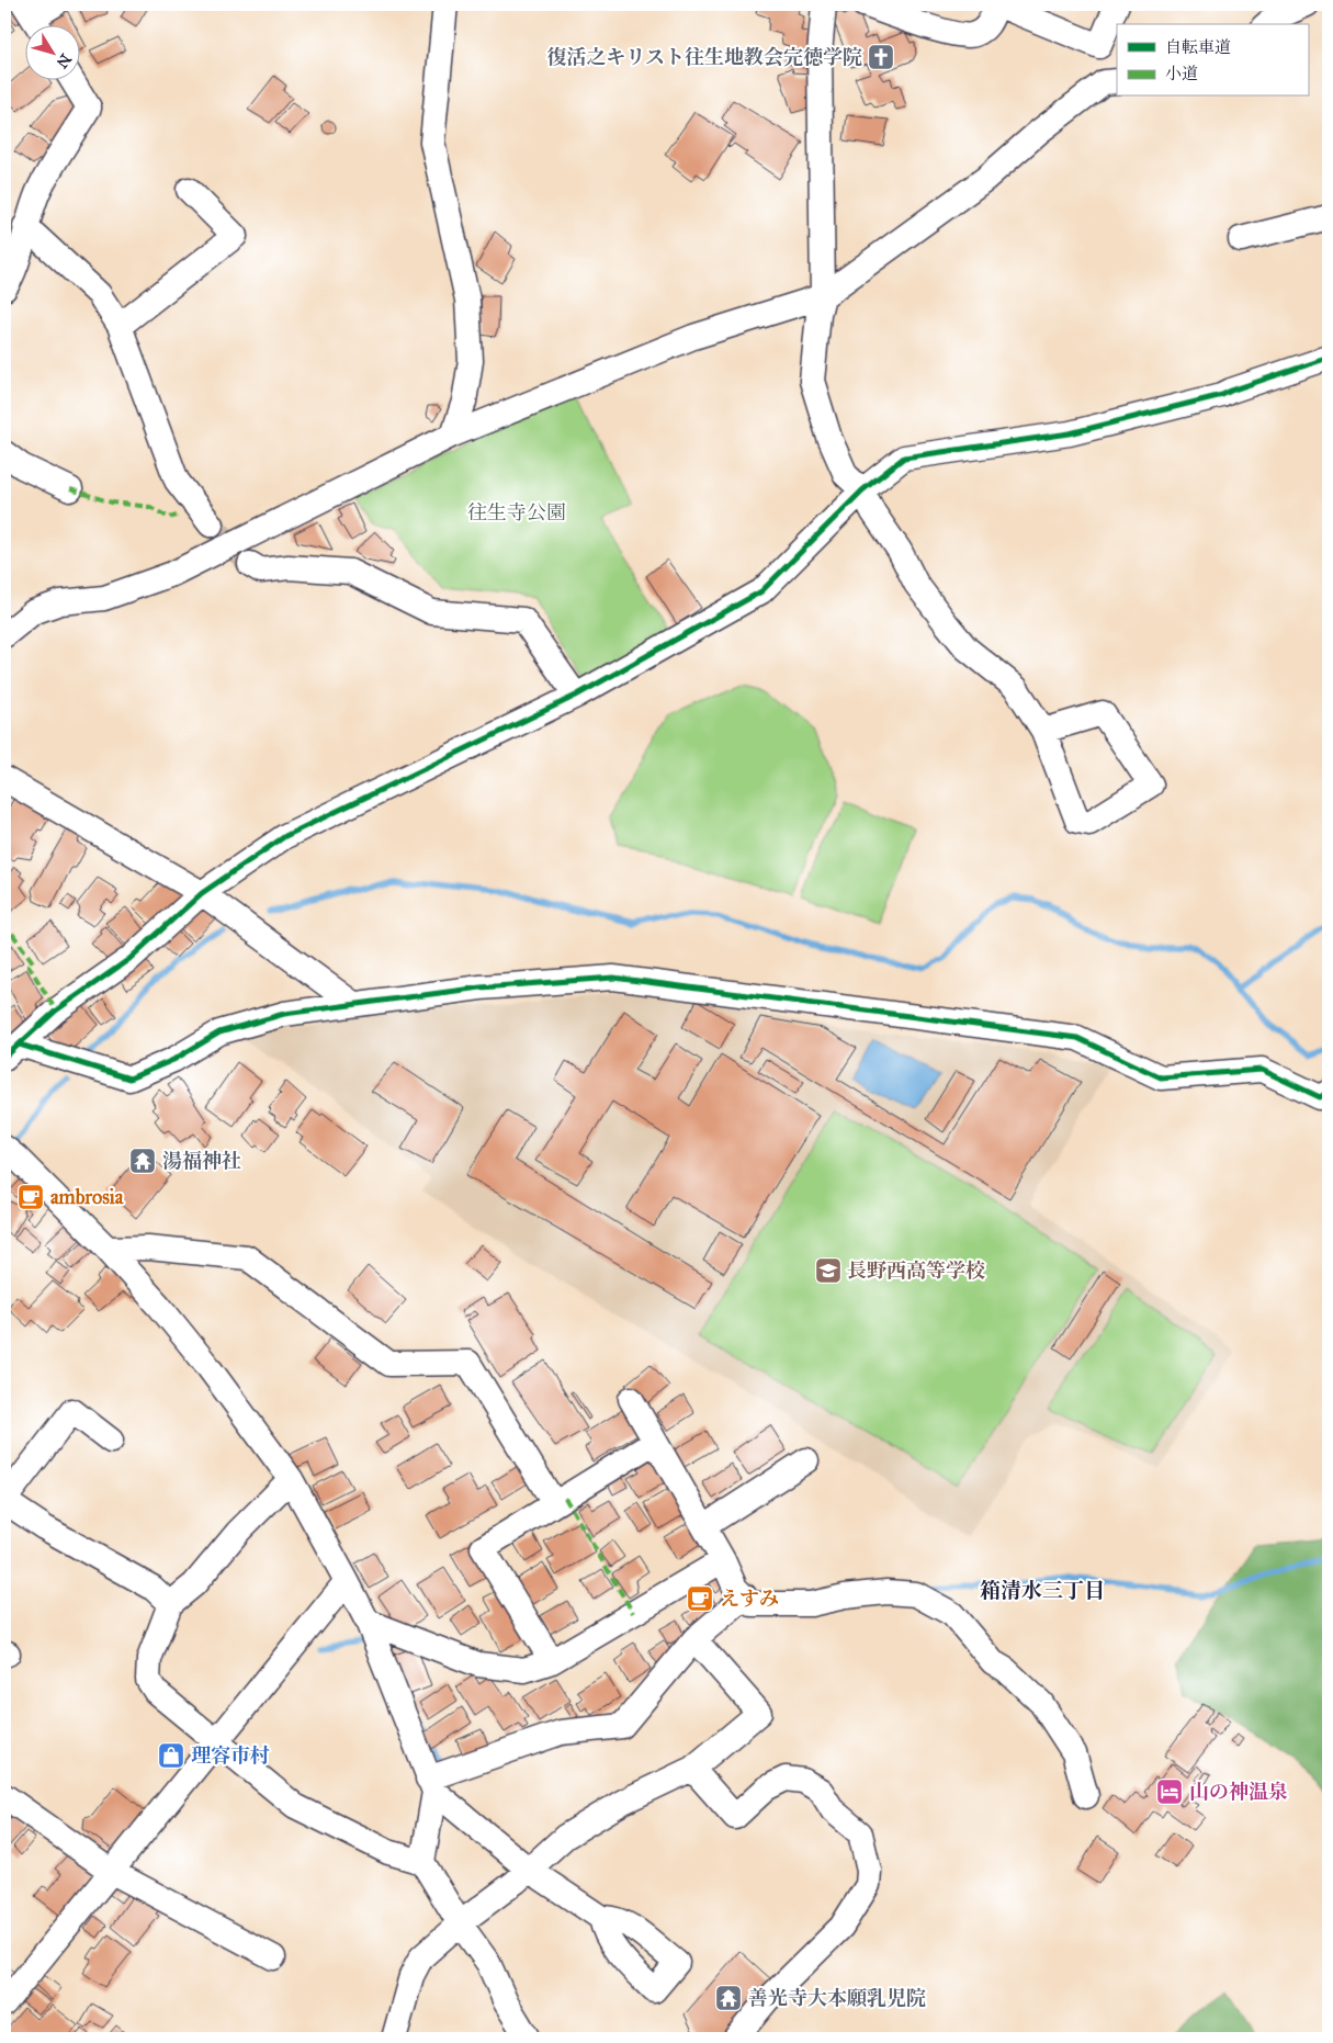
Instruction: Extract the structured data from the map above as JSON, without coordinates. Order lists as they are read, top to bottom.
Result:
{
  "districts": ["箱清水三丁目"],
  "parks": ["往生寺公園"],
  "places": {
    "church": ["復活之キリスト往生地教会完徳学院"],
    "temple": ["湯福神社", "善光寺大本願乳児院"],
    "cafe": ["ambrosia", "えすみ"],
    "school or university": ["長野西高等学校"],
    "shop": ["理容市村"],
    "hotel": ["山の神温泉"]
  },
  "legend": ["自転車道", "小道"],
  "north": "bottom right"
}
